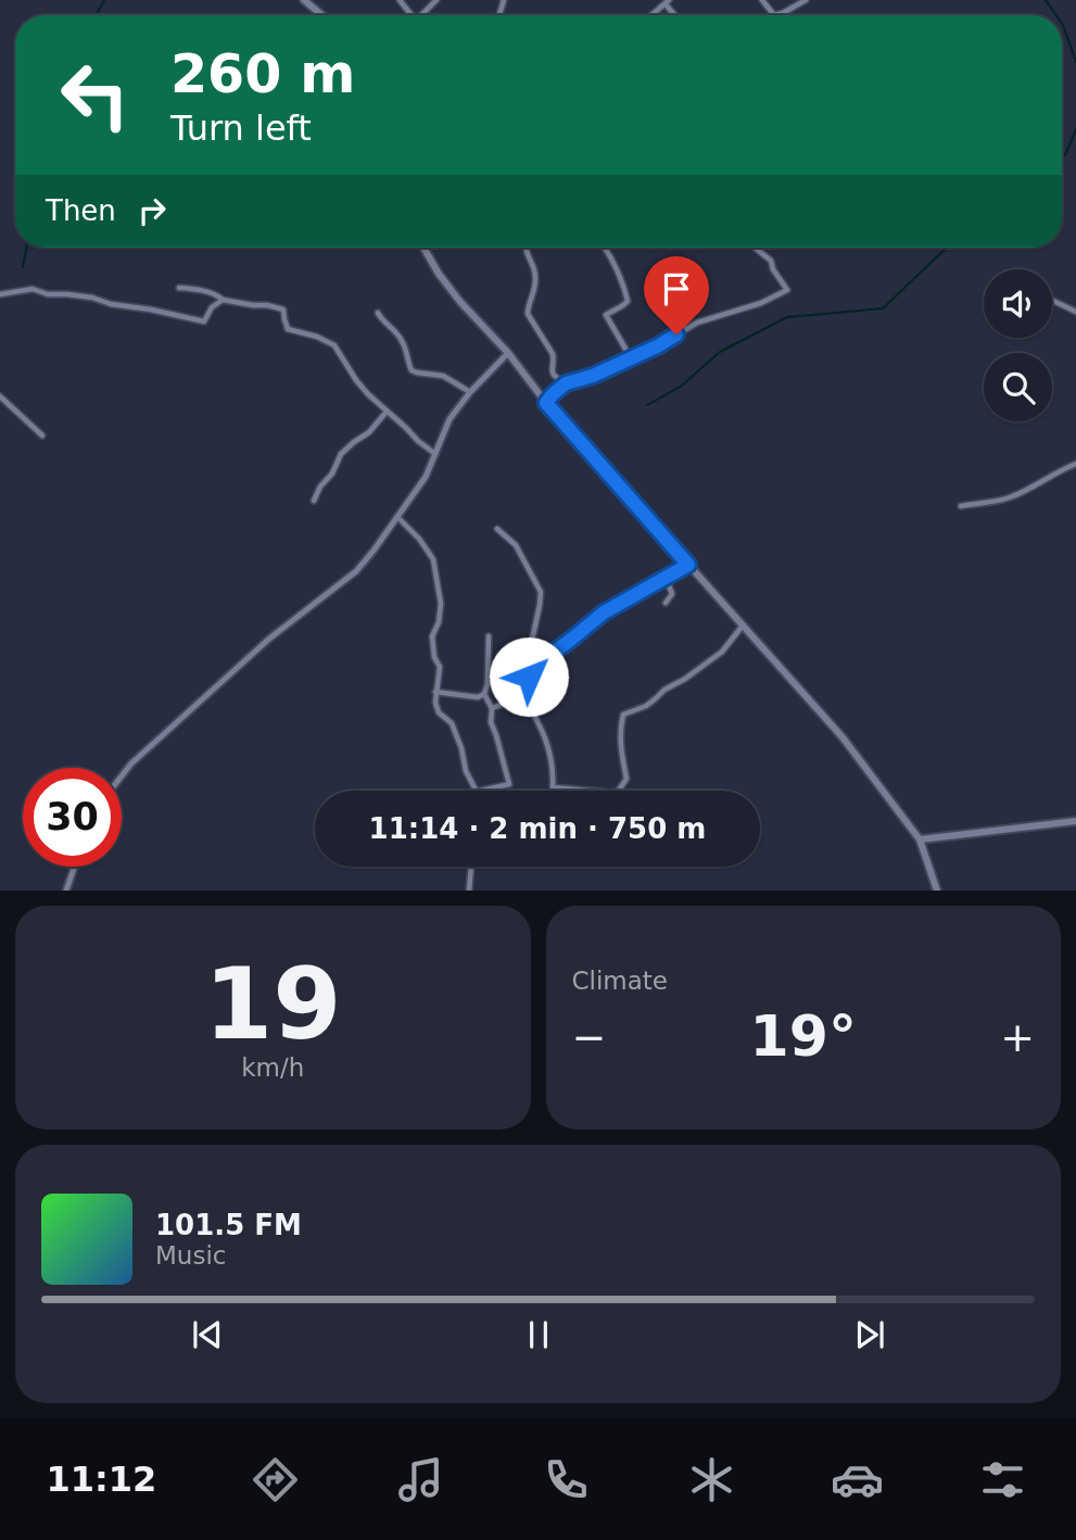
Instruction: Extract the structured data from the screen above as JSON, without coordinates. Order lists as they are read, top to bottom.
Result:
{
  "page": {
    "turn": ["260 m", "Turn left"],
    "then": "Then",
    "limit": "30",
    "trip": "11:14 · 2 min · 750 m",
    "tile": [
      ["19", "km/h"],
      "Climate"
    ],
    "heat": ["−", "19°", "+"],
    "song": ["101.5 FM", "Music"],
    "tabs": "11:12"
  }
}
